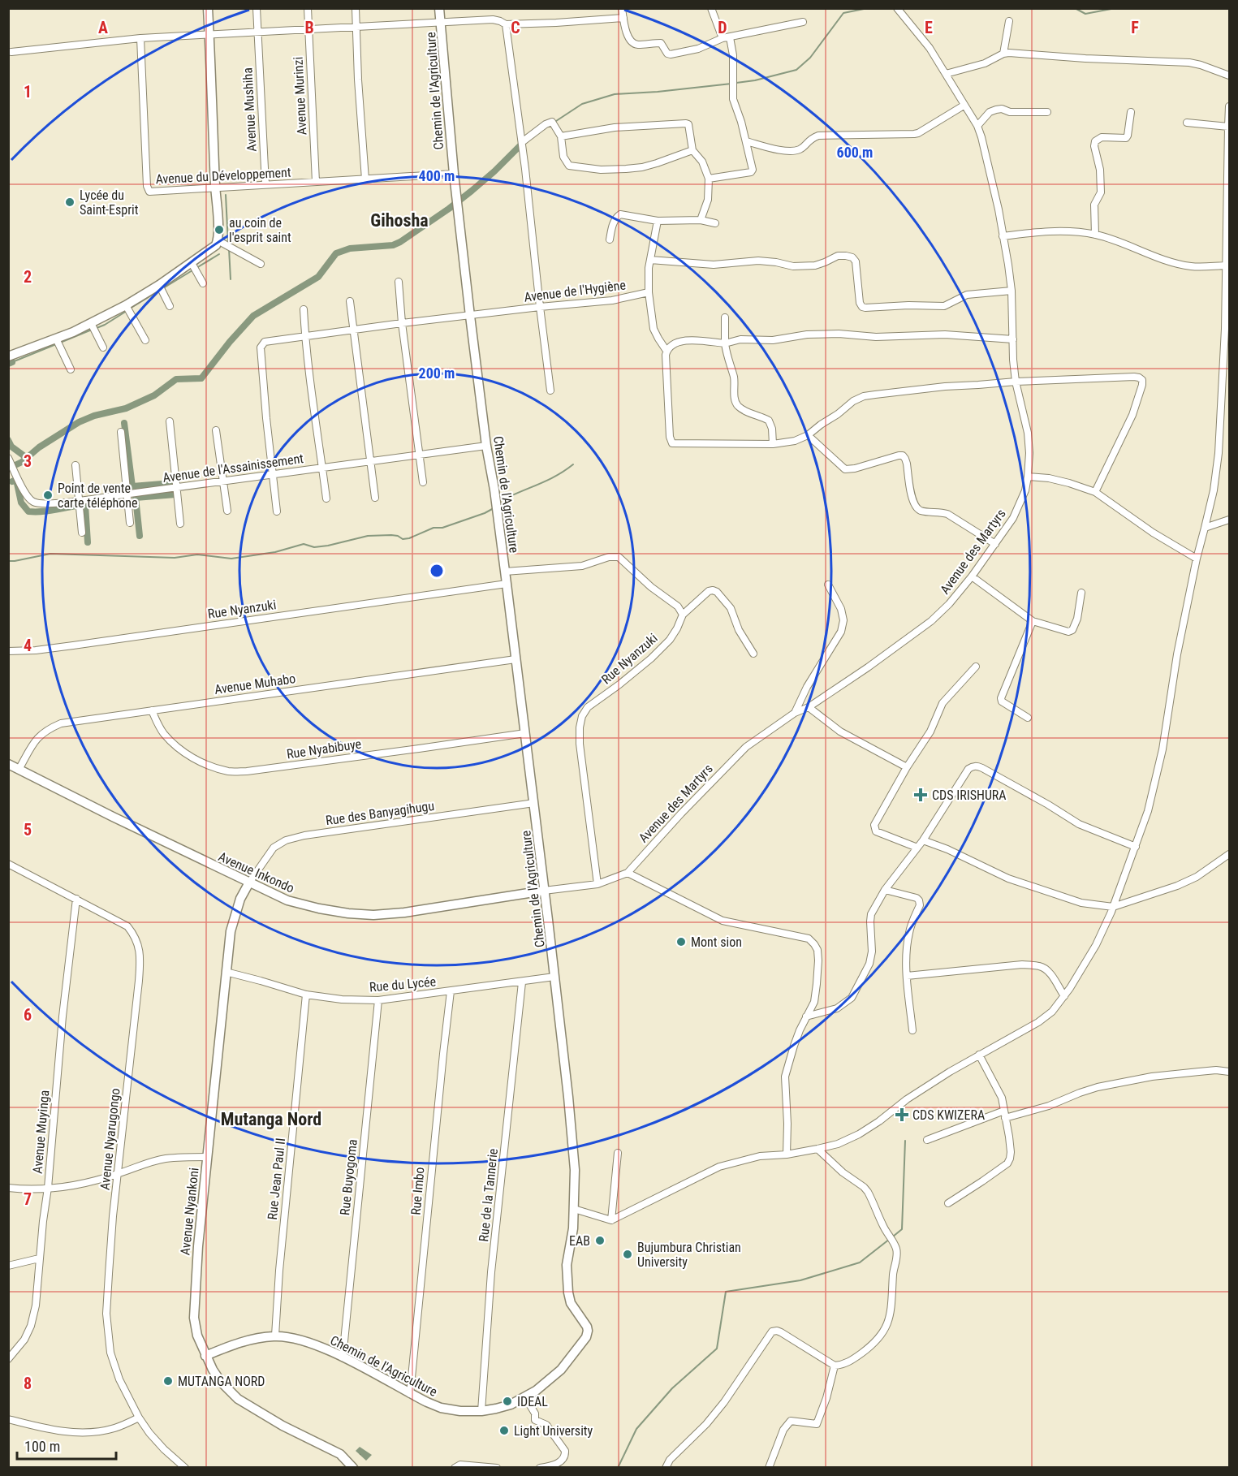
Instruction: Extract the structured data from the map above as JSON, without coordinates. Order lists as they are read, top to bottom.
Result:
{
  "streets": {
    "street": [
      "Chemin de l'Agriculture",
      "Avenue Murinzi",
      "Avenue Mushiha",
      "Avenue du Développement",
      "Avenue de l'Hygiène",
      "Avenue de l'Assainissement",
      "Avenue des Martyrs",
      "Rue Nyanzuki",
      "Avenue Muhabo",
      "Rue Nyabibuye",
      "Rue des Banyagihugu",
      "Avenue Inkondo",
      "Rue du Lycée",
      "Avenue Muyinga",
      "Avenue Nyarugongo",
      "Rue Buyogoma",
      "Rue Jean Paul II",
      "Rue Imbo",
      "Rue de la Tannerie",
      "Avenue Nyankoni"
    ]
  },
  "crossings": [
    ["Chemin de l'Agriculture", "Avenue du Développement"],
    ["Chemin de l'Agriculture", "Avenue de l'Hygiène"],
    ["Chemin de l'Agriculture", "Avenue de l'Assainissement"],
    ["Chemin de l'Agriculture", "Avenue des Martyrs"],
    ["Chemin de l'Agriculture", "Rue Nyanzuki"],
    ["Chemin de l'Agriculture", "Avenue Muhabo"],
    ["Chemin de l'Agriculture", "Rue Nyabibuye"],
    ["Chemin de l'Agriculture", "Rue des Banyagihugu"],
    ["Chemin de l'Agriculture", "Avenue Inkondo"],
    ["Chemin de l'Agriculture", "Rue du Lycée"],
    ["Chemin de l'Agriculture", "Rue Buyogoma"],
    ["Chemin de l'Agriculture", "Rue Jean Paul II"],
    ["Chemin de l'Agriculture", "Rue Imbo"],
    ["Chemin de l'Agriculture", "Rue de la Tannerie"],
    ["Chemin de l'Agriculture", "Avenue Nyankoni"],
    ["Avenue Murinzi", "Avenue du Développement"],
    ["Avenue Mushiha", "Avenue du Développement"],
    ["Avenue de l'Hygiène", "Avenue de l'Assainissement"],
    ["Avenue des Martyrs", "Rue Nyanzuki"],
    ["Avenue des Martyrs", "Avenue Inkondo"],
    ["Avenue Muhabo", "Rue Nyabibuye"],
    ["Avenue Muhabo", "Avenue Inkondo"],
    ["Rue des Banyagihugu", "Avenue Inkondo"],
    ["Rue des Banyagihugu", "Avenue Nyankoni"],
    ["Avenue Inkondo", "Avenue Nyankoni"],
    ["Rue du Lycée", "Rue Buyogoma"],
    ["Rue du Lycée", "Rue Jean Paul II"],
    ["Rue du Lycée", "Rue Imbo"],
    ["Rue du Lycée", "Rue de la Tannerie"],
    ["Rue du Lycée", "Avenue Nyankoni"],
    ["Avenue Muyinga", "Avenue Nyarugongo"]
  ],
  "districts": ["Gihosha", "Mutanga Nord"],
  "places": {
    "other": [
      "Lycée du Saint-Esprit",
      "au coin de l'esprit saint",
      "Point de vente carte téléphone",
      "Mont sion",
      "EAB",
      "Bujumbura Christian University",
      "MUTANGA NORD",
      "IDEAL",
      "Light University"
    ],
    "health": ["CDS IRISHURA", "CDS KWIZERA"]
  },
  "scale_bar": "100 m",
  "grid": {
    "columns": [
      "A",
      "B",
      "C",
      "D",
      "E",
      "F"
    ],
    "rows": [
      "1",
      "2",
      "3",
      "4",
      "5",
      "6",
      "7",
      "8"
    ]
  },
  "rings": ["600 m", "400 m", "200 m"]
}
